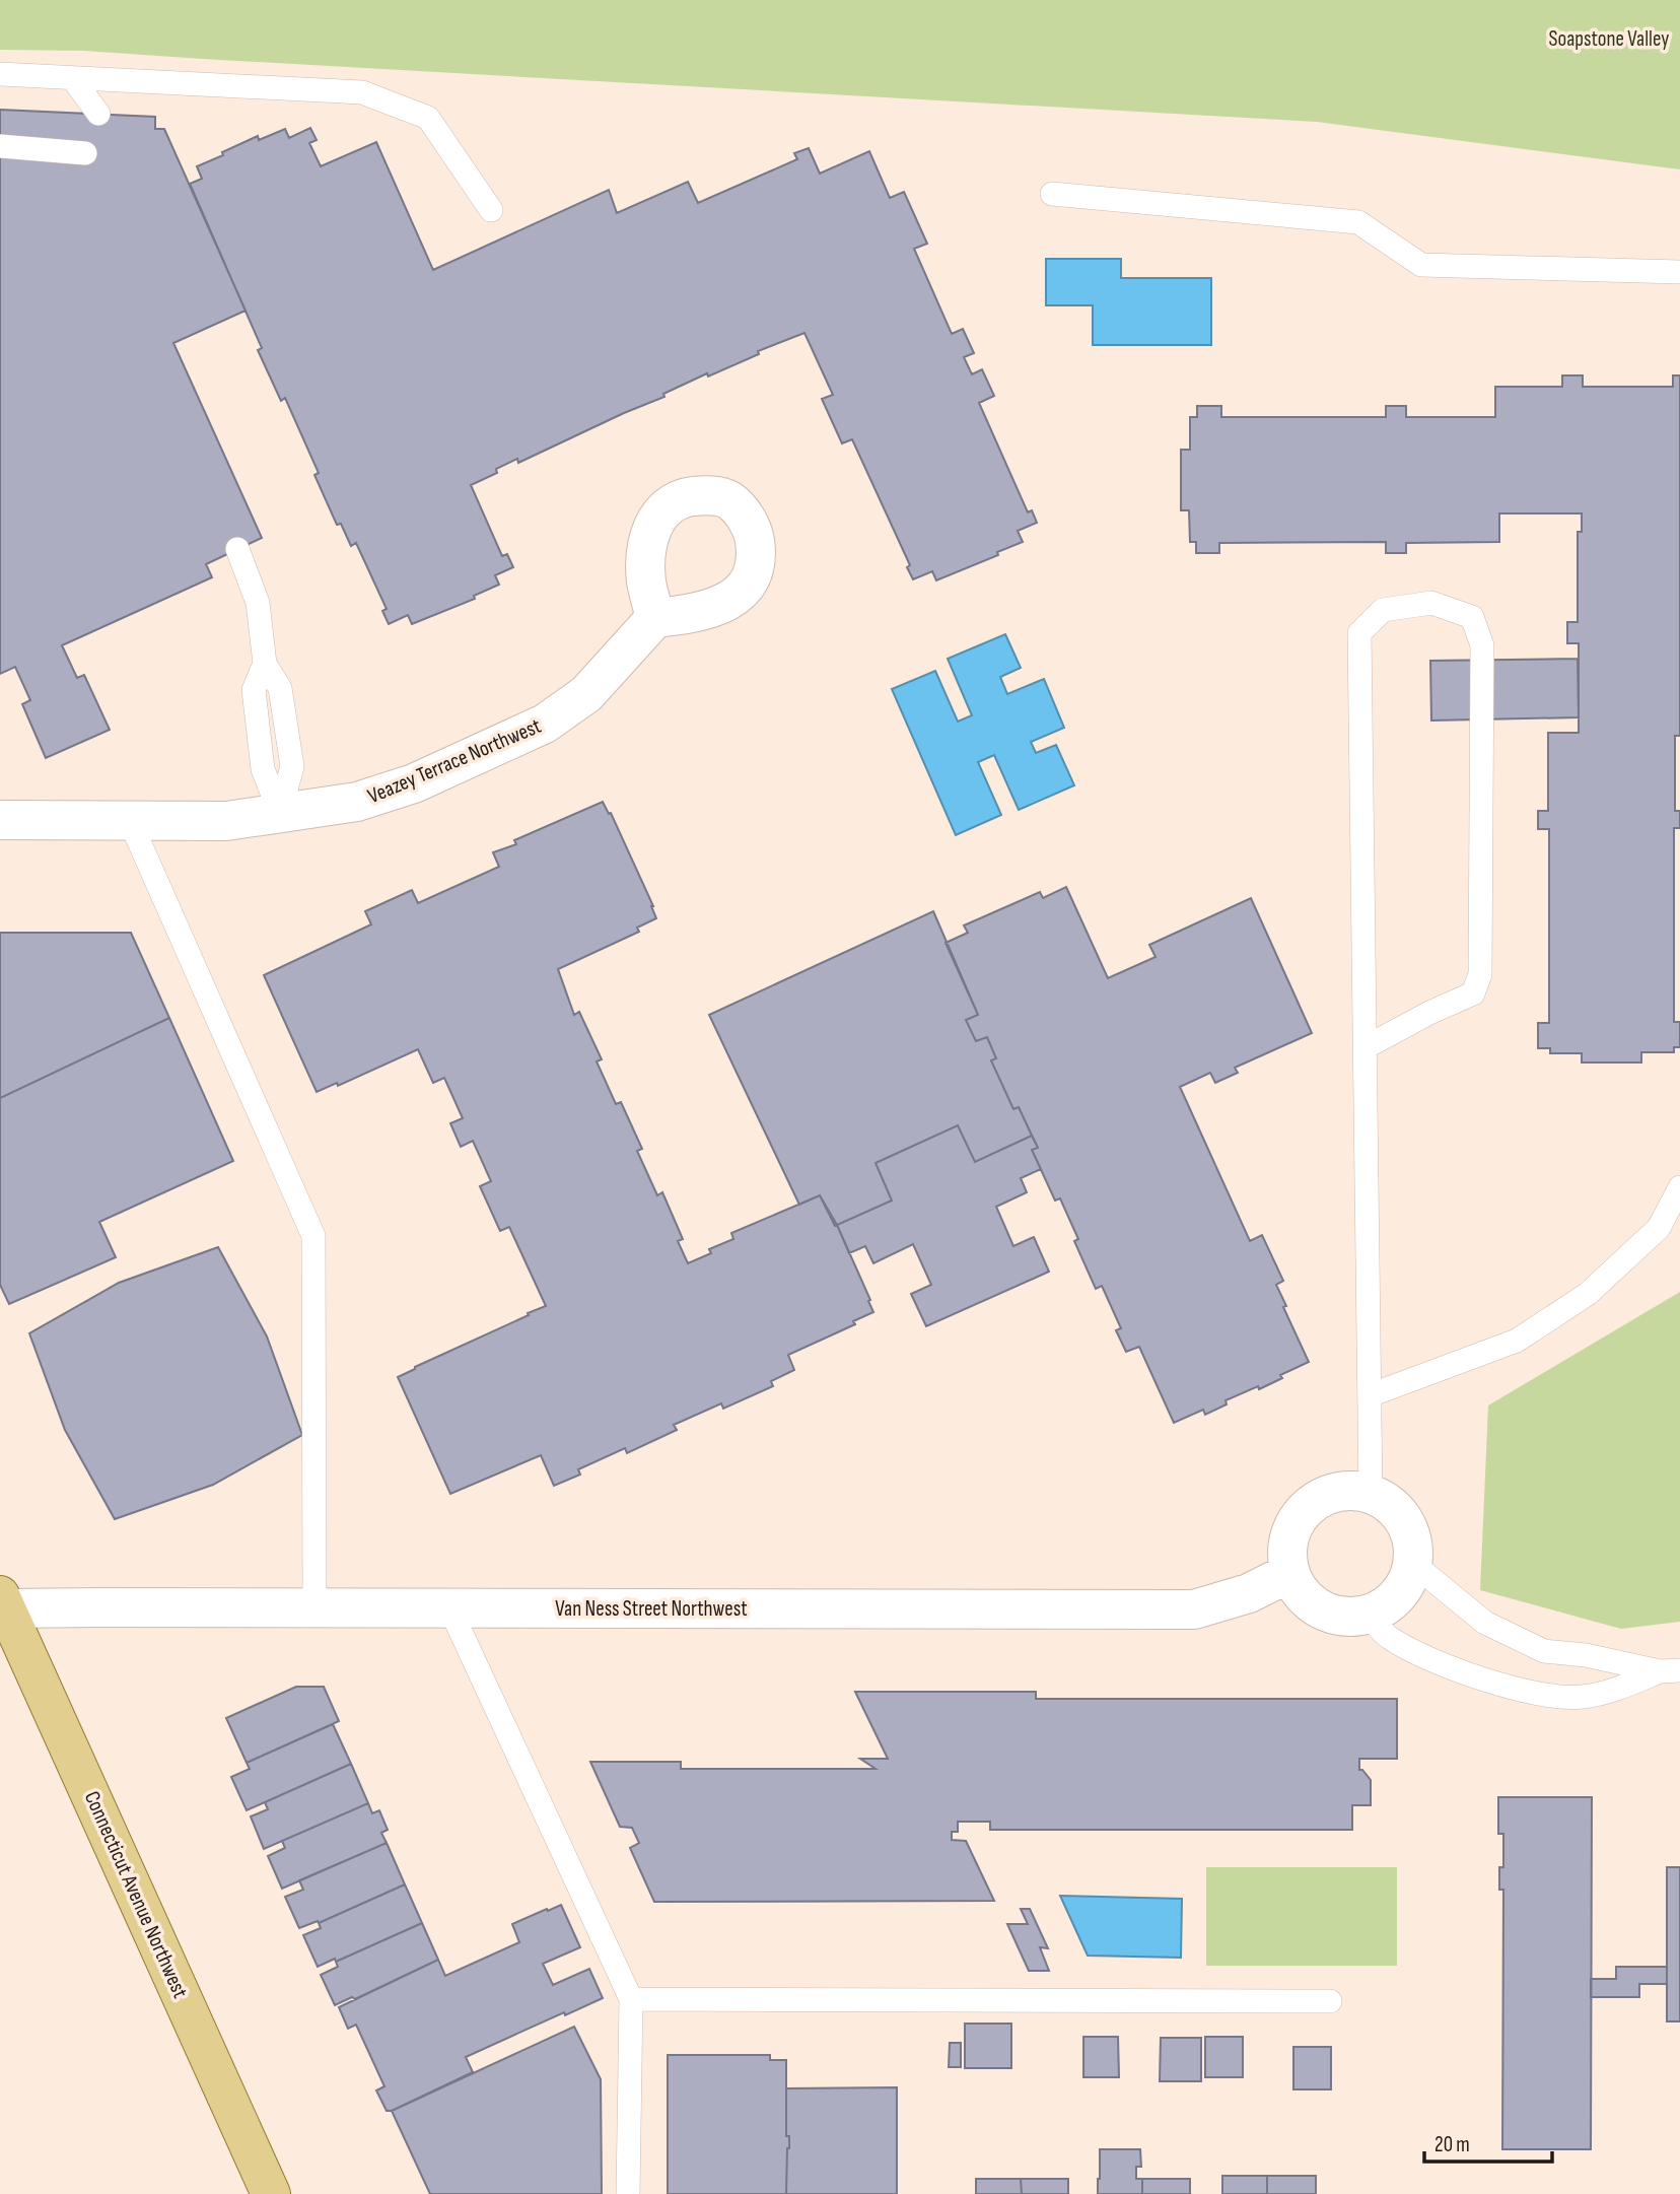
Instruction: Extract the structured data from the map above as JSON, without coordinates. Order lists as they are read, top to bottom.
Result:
{
  "streets": {
    "main road": ["Connecticut Avenue Northwest"],
    "street": ["Veazey Terrace Northwest", "Van Ness Street Northwest"]
  },
  "crossings": [
    ["Van Ness Street Northwest", "Connecticut Avenue Northwest"]
  ],
  "parks": ["Soapstone Valley"],
  "scale_bar": "20 m"
}
